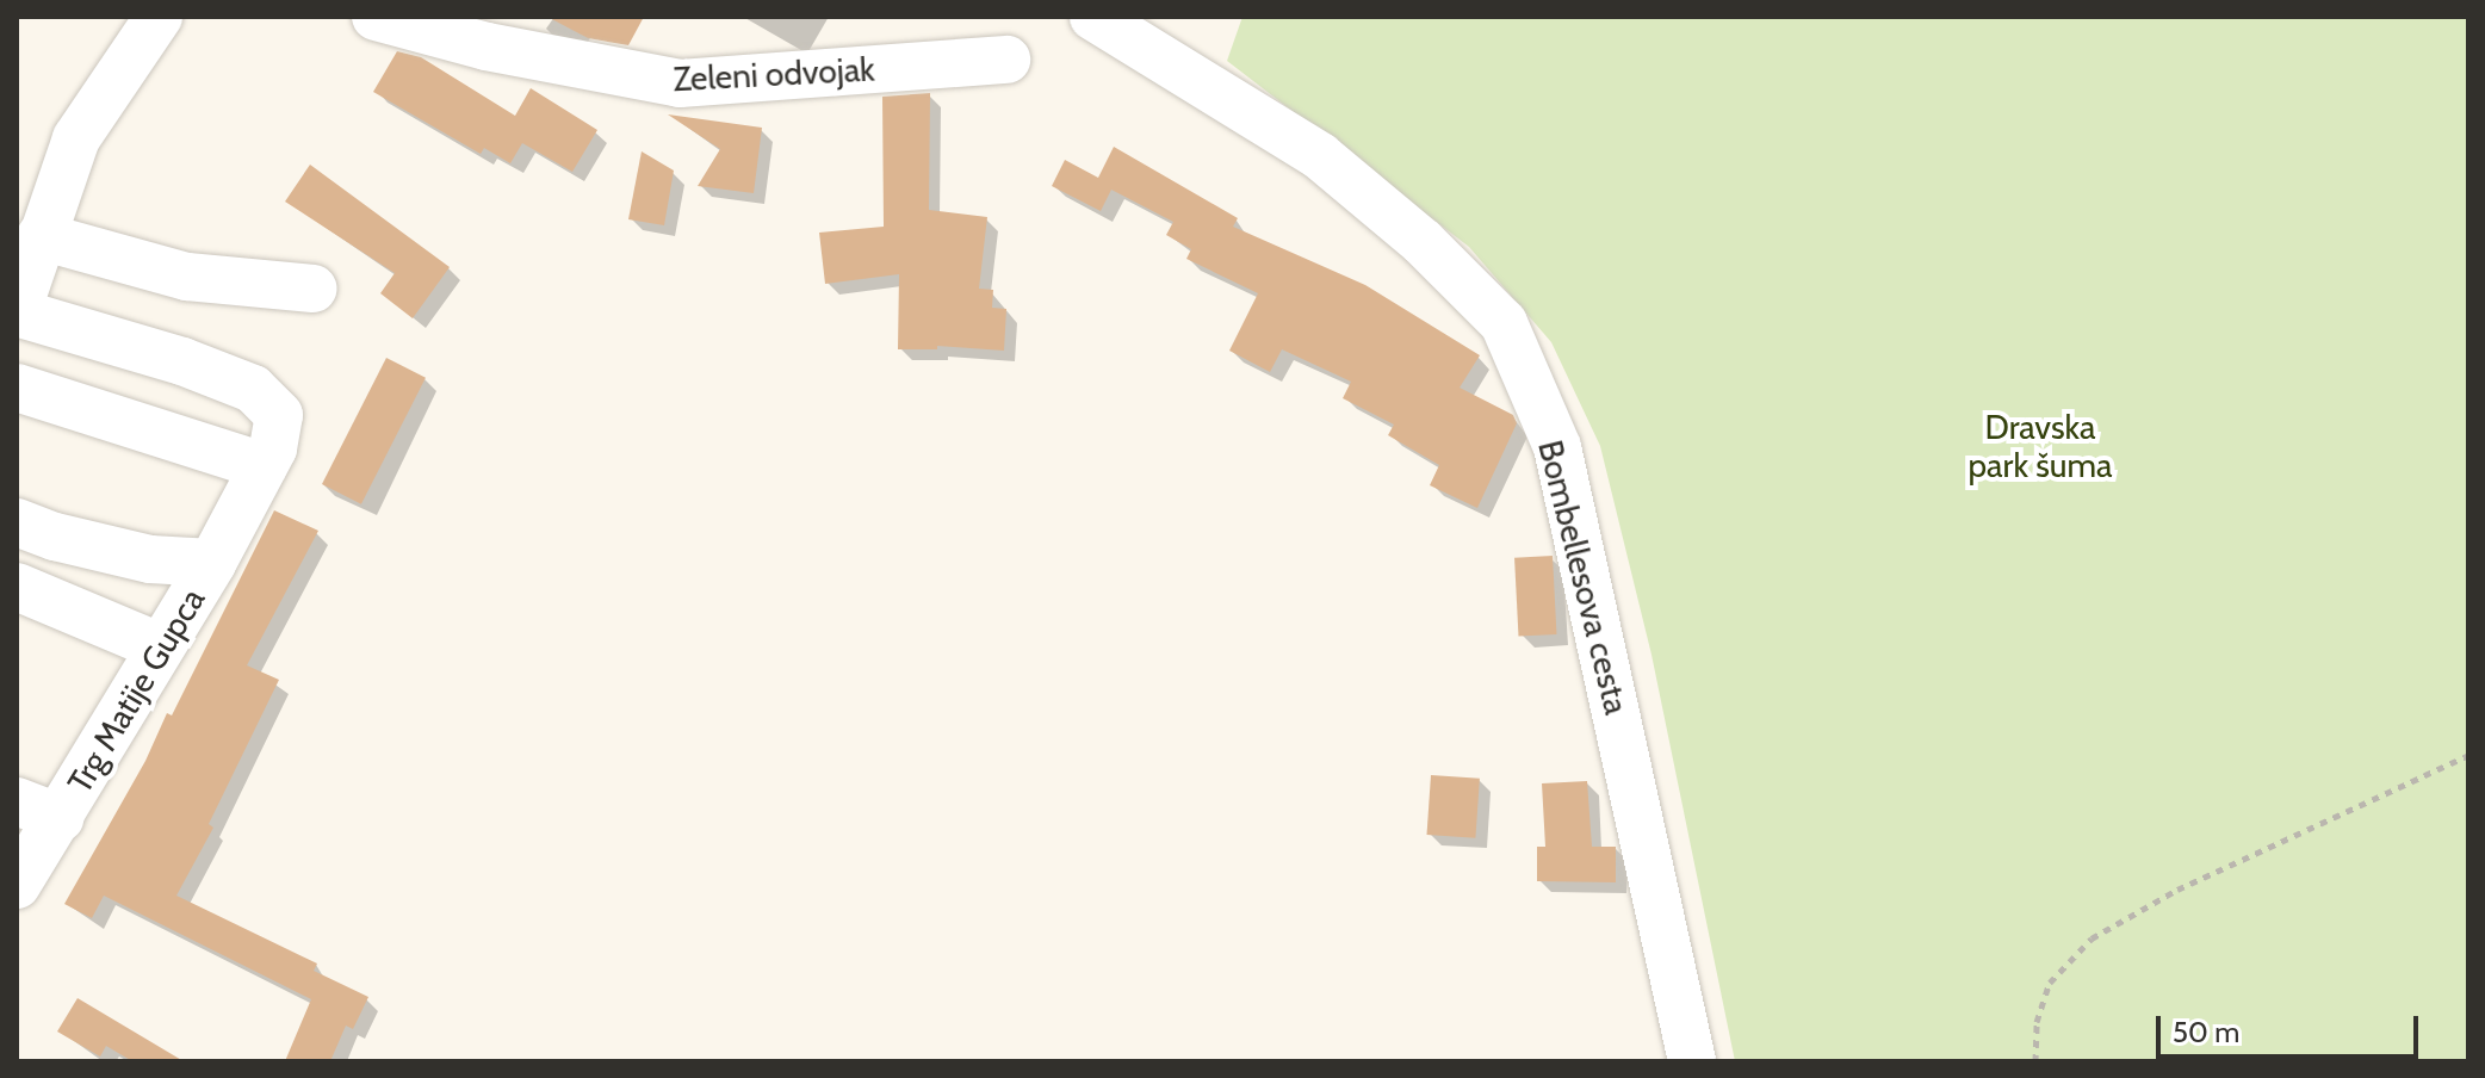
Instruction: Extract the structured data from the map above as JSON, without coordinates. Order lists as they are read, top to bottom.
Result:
{
  "streets": {
    "street": ["Zeleni odvojak", "Bombellesova cesta", "Trg Matije Gupca"]
  },
  "parks": ["Dravska park šuma"],
  "scale_bar": "50 m"
}
